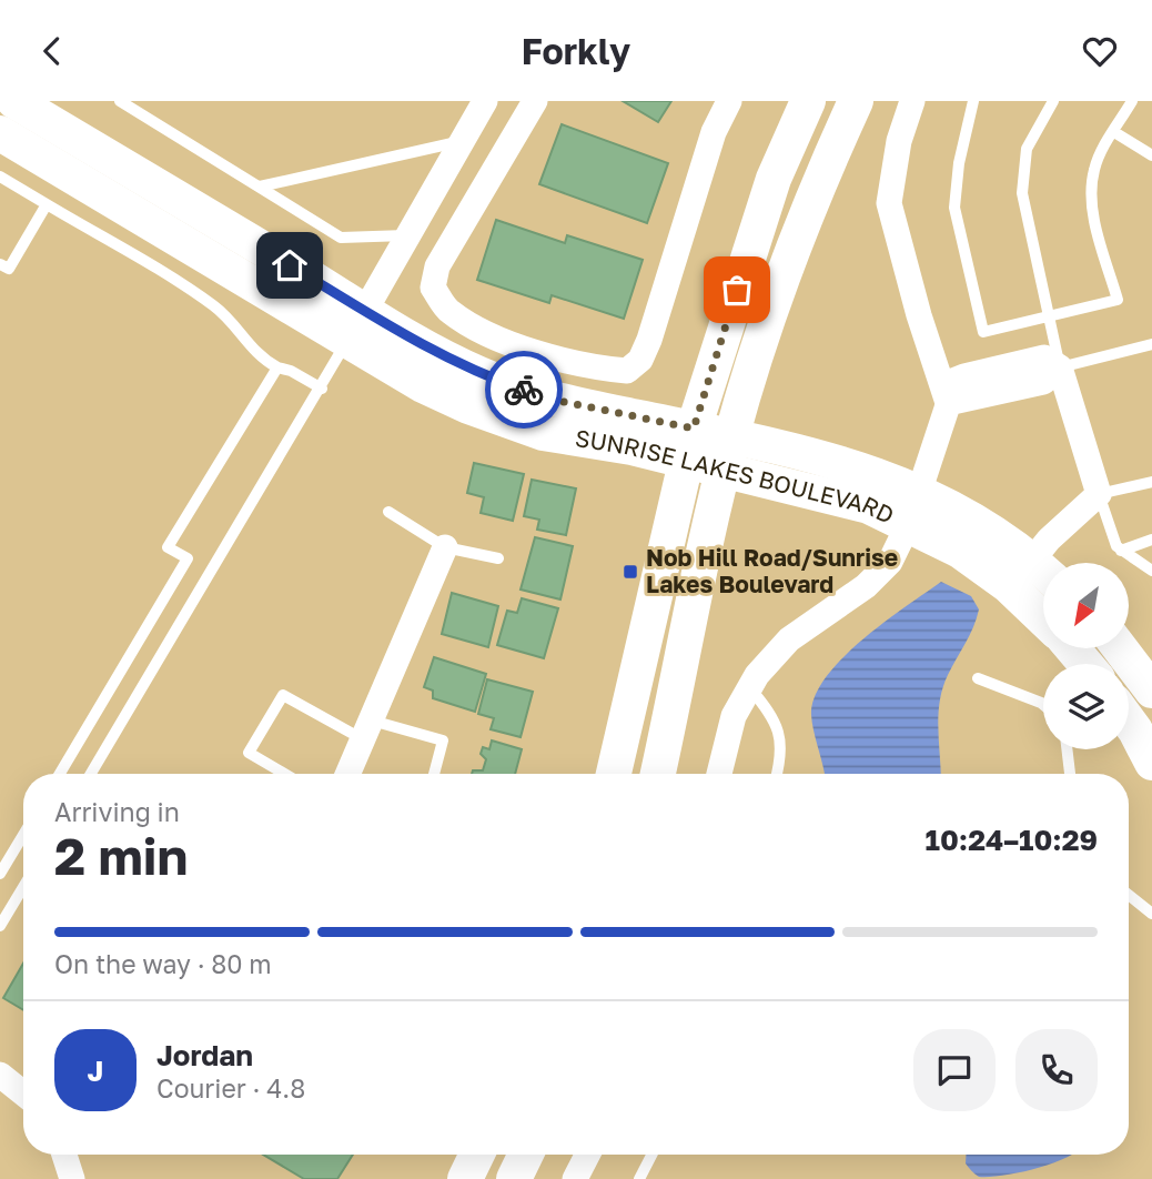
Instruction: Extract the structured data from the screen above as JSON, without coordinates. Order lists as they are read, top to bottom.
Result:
{
  "streets": {
    "street": ["SUNRISE LAKES BOULEVARD"]
  },
  "places": {
    "transit": ["Nob Hill Road/Sunrise Lakes Boulevard"]
  },
  "north": "bottom left",
  "page": {
    "header": "Forkly",
    "heading": ["2 min", "Arriving in", "10:24–10:29"],
    "panel": ["Jordan", "Courier · 4.8"],
    "bar": "On the way · 80 m",
    "round": "J"
  }
}
